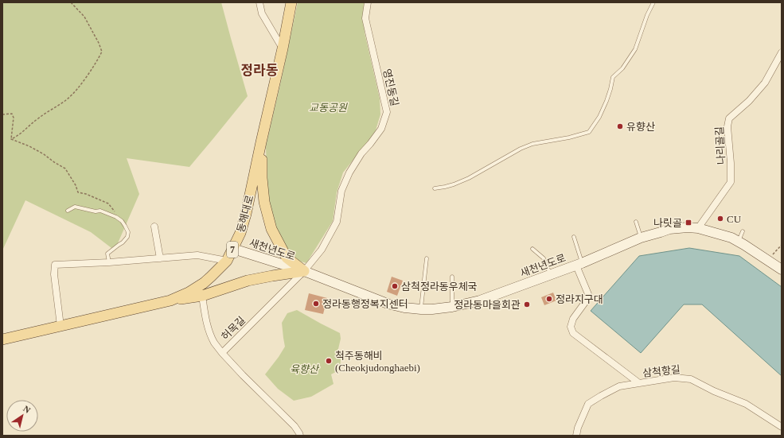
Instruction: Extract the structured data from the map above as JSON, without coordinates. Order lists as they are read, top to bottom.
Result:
{
  "streets": {
    "main road": ["동해대로", "7"],
    "street": [
      "영진동길",
      "나리골길",
      "새천년도로",
      "허목길",
      "삼척항길"
    ]
  },
  "crossings": [
    ["영진동길", "새천년도로"],
    ["나리골길", "새천년도로"],
    ["동해대로", "새천년도로"],
    ["새천년도로", "허목길"]
  ],
  "districts": ["정라동"],
  "parks": ["교동공원", "육향산"],
  "places": {
    "other": [
      "유향산",
      "CU",
      "삼척정라동우체국",
      "정라지구대",
      "정라동행정복지센터",
      "정라동마을회관",
      "척주동해비 (Cheokjudonghaebi)"
    ],
    "transit": ["나릿골"]
  },
  "north": "top right"
}
